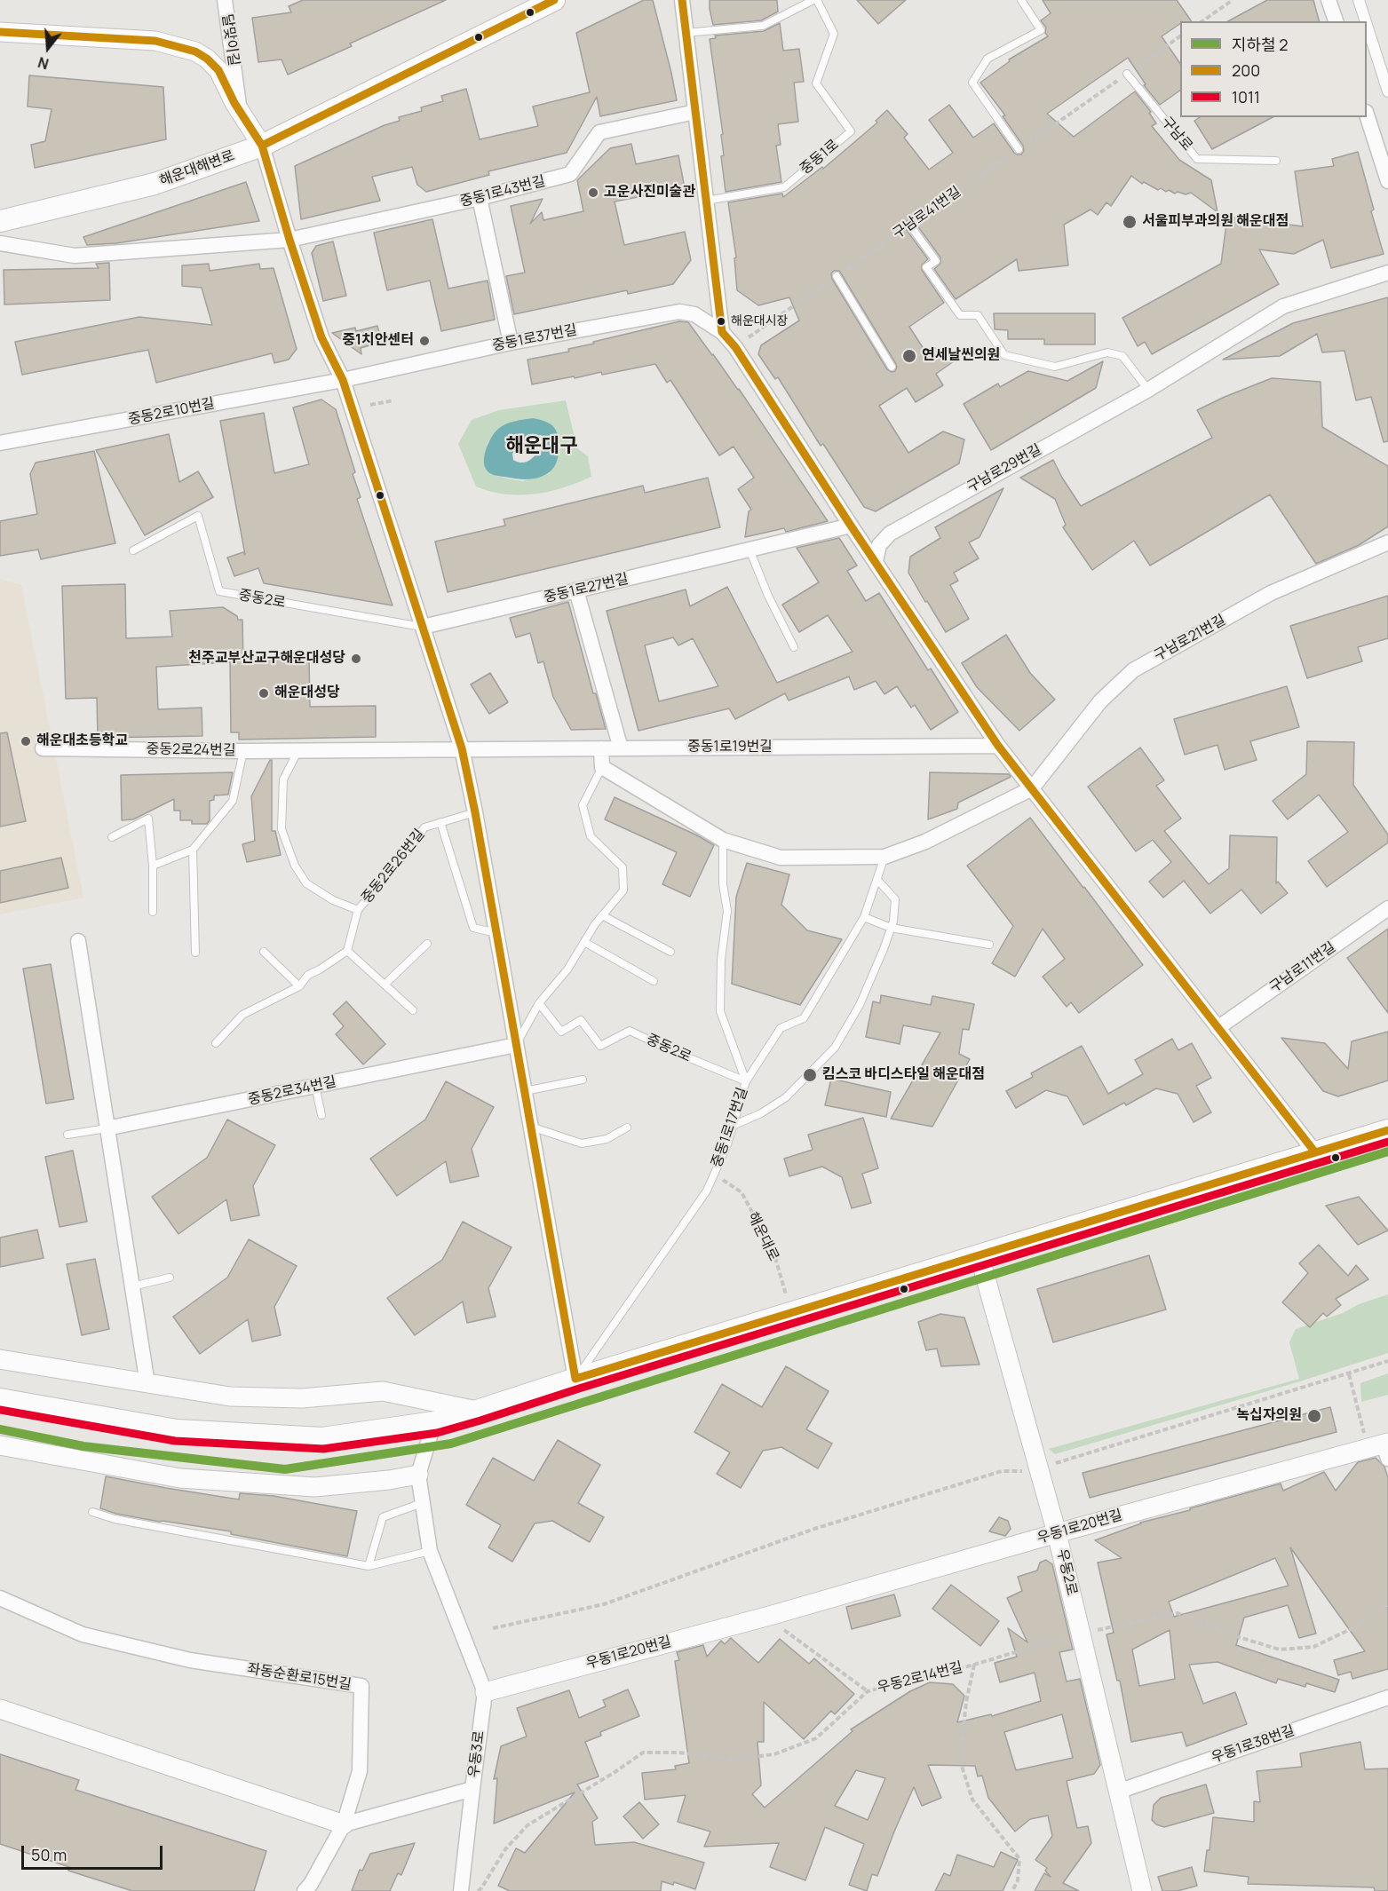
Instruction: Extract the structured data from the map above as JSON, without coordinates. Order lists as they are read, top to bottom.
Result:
{
  "streets": {
    "main road": ["해운대해변로"],
    "street": [
      "달맞이길",
      "중동1로43번길",
      "중동1로37번길",
      "중동2로10번길",
      "구남로29번길",
      "중동1로27번길",
      "구남로21번길",
      "중동1로19번길",
      "중동2로24번길",
      "구남로11번길",
      "중동2로34번길",
      "우동1로20번길",
      "우동2로",
      "좌동순환로15번길",
      "우동1로38번길",
      "우동3로"
    ],
    "lane": [
      "구남로",
      "중동1로",
      "중동2로",
      "중동2로26번길",
      "중동1로17번길"
    ],
    "path": ["구남로41번길", "해운대로", "우동2로14번길"]
  },
  "crossings": [
    ["달맞이길", "해운대해변로"],
    ["구남로", "구남로41번길"],
    ["중동1로37번길", "중동2로10번길"],
    ["중동1로27번길", "중동2로"],
    ["중동2로", "중동1로17번길"],
    ["중동1로19번길", "중동2로24번길"],
    ["중동1로17번길", "해운대로"],
    ["우동1로20번길", "우동2로"],
    ["우동1로20번길", "우동3로"],
    ["우동2로", "우동2로14번길"],
    ["우동2로", "우동1로38번길"],
    ["좌동순환로15번길", "우동3로"]
  ],
  "districts": ["해운대구"],
  "places": [
    "고운사진미술관",
    "서울피부과의원 해운대점",
    "해운대시장",
    "중1치안센터",
    "연세날씬의원",
    "천주교부산교구해운대성당",
    "해운대성당",
    "해운대초등학교",
    "킴스코 바디스타일 해운대점",
    "녹십자의원"
  ],
  "lines": ["transit line 200", "transit line 1011", "metro line 2"],
  "legend": ["지하철 2", "200", "1011"],
  "scale_bar": "50 m",
  "north": "bottom"
}
